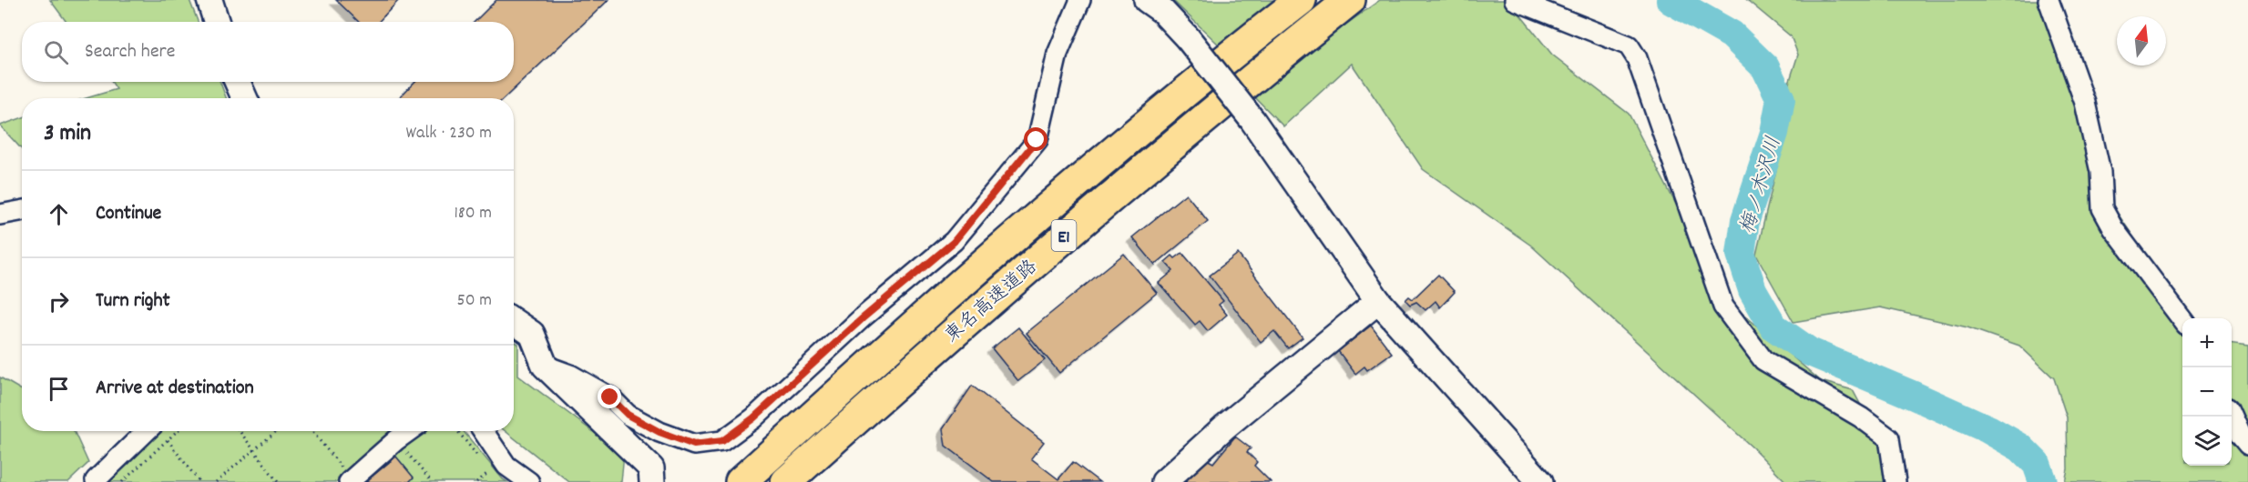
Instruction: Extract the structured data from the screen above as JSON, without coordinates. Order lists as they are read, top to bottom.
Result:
{
  "streets": {
    "highway": ["E1", "東名高速道路"]
  },
  "water": ["梅ノ木沢川"],
  "north": "top",
  "page": {
    "search": "Search here",
    "heading": ["3 min", "Walk · 230 m"],
    "list": [
      ["Continue", "180 m"],
      ["Turn right", "50 m"],
      "Arrive at destination"
    ],
    "map_buttons": ["+", "−"]
  }
}
